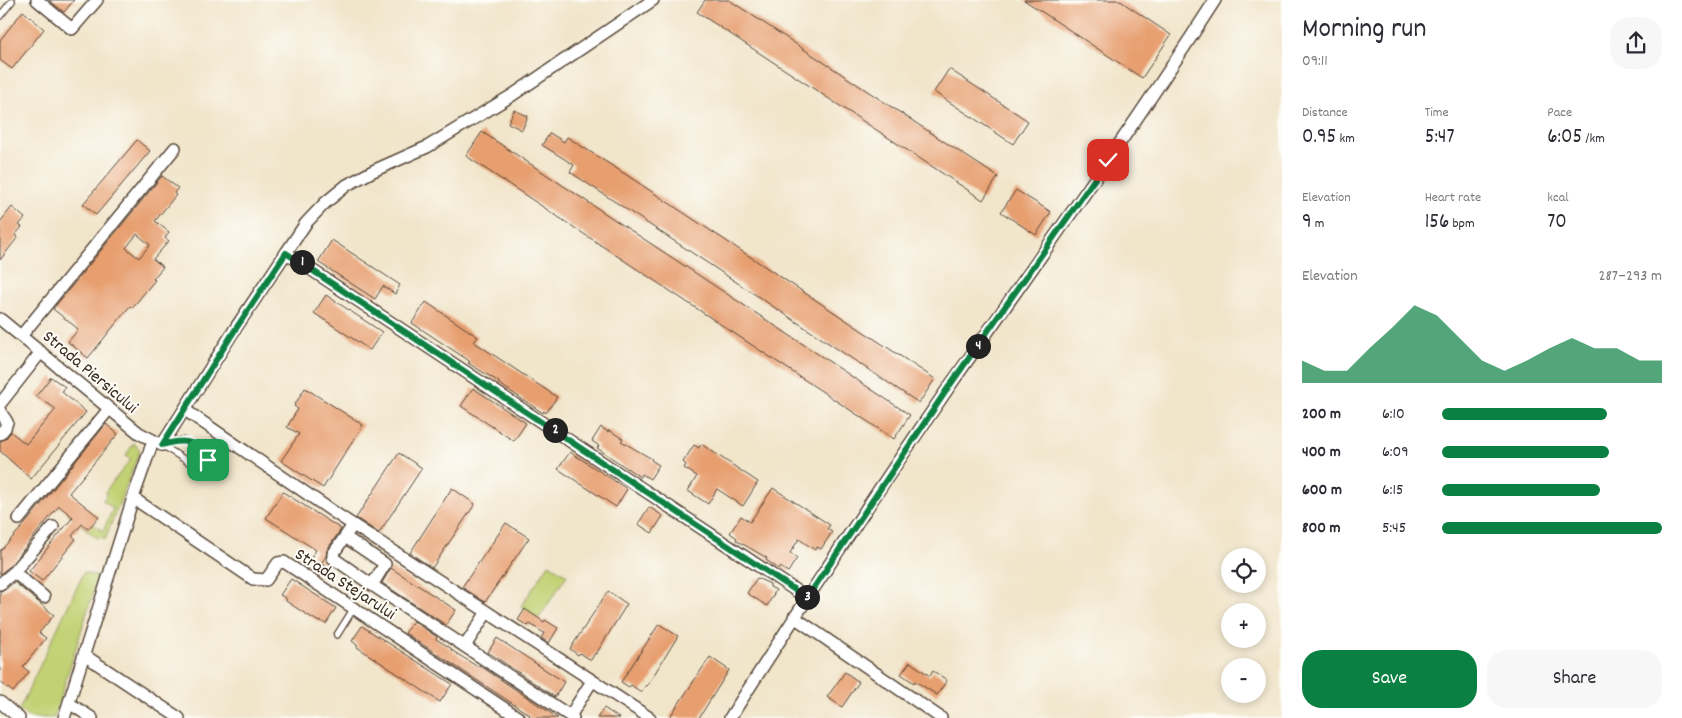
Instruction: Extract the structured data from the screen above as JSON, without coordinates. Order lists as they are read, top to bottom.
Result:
{
  "streets": {
    "street": ["Strada Piersicului", "Strada Stejarului"]
  },
  "page": {
    "heading": ["Morning run", "09:11"],
    "stats": [
      ["Distance", "0.95 km"],
      ["Time", "5:47"],
      ["Pace", "6:05 /km"],
      ["Elevation", "9 m"],
      ["Heart rate", "156 bpm"],
      ["kcal", "70"]
    ],
    "pins": [
      "1",
      "4",
      "2",
      "3"
    ],
    "chart": ["Elevation", "287–293 m"],
    "list": [
      {
        "name": "200 m",
        "note": "6:10"
      },
      {
        "name": "400 m",
        "note": "6:09"
      },
      {
        "name": "600 m",
        "note": "6:15"
      },
      {
        "name": "800 m",
        "note": "5:45"
      }
    ],
    "map_buttons": ["+", "−"],
    "buttons": ["Save", "Share"]
  }
}
